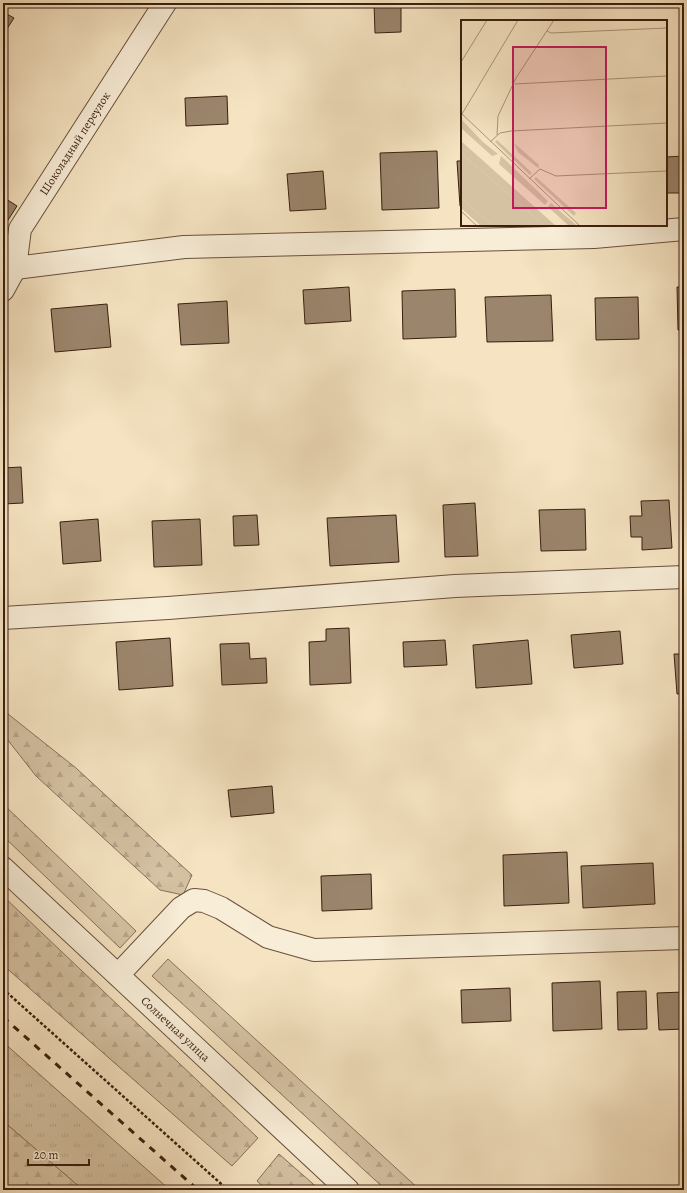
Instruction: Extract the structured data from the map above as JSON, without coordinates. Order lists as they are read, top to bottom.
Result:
{
  "streets": {
    "street": ["Шоколадный переулок", "Солнечная улица"]
  },
  "scale_bar": "20 m"
}
